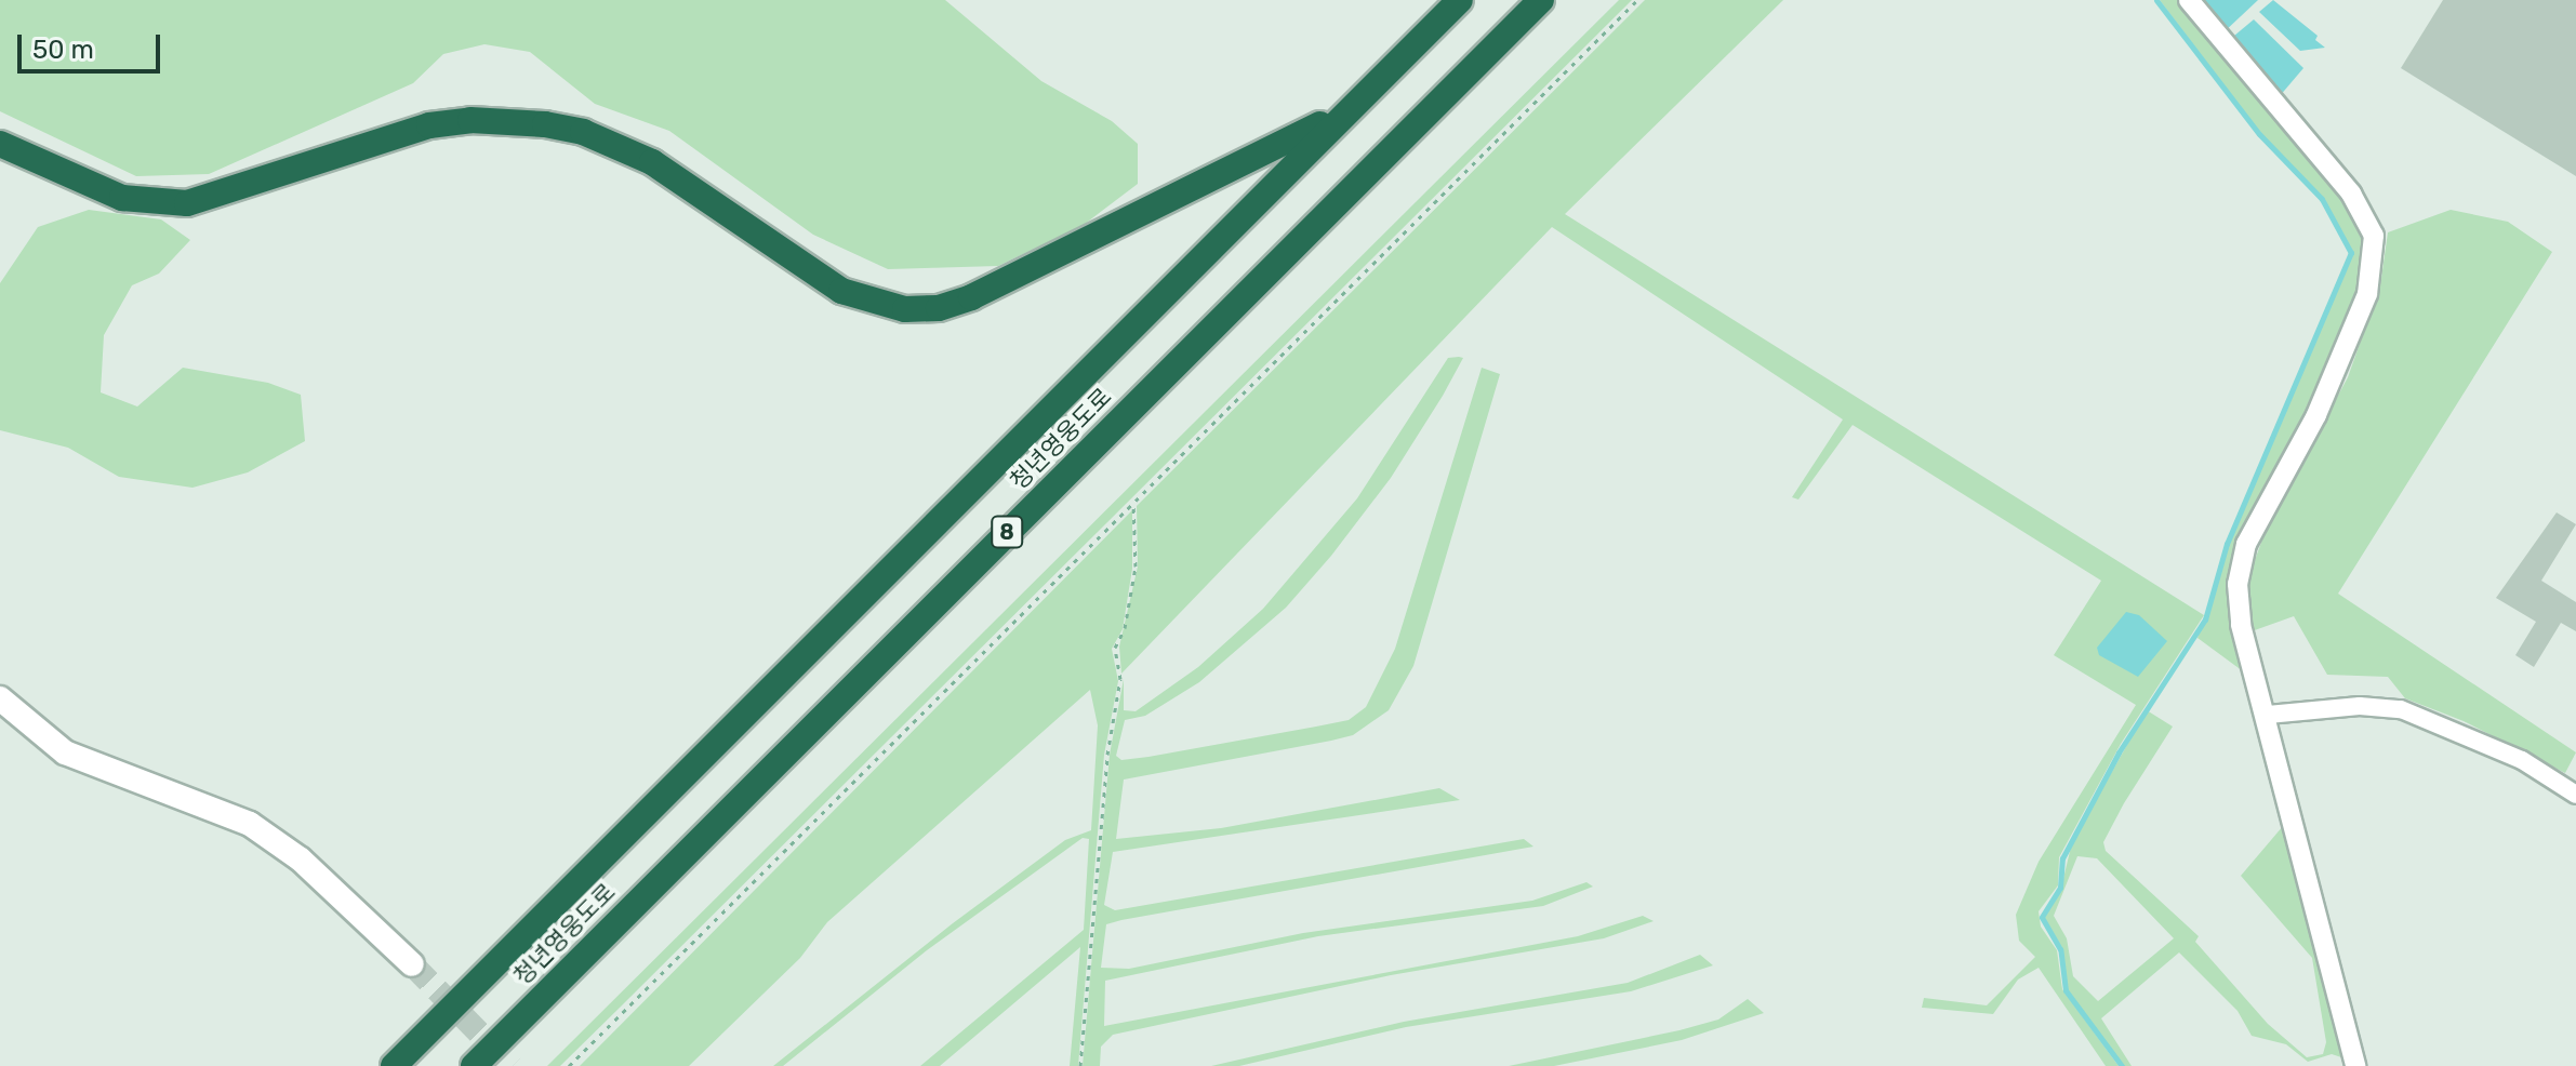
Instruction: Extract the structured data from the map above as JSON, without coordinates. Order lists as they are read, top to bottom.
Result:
{
  "streets": {
    "highway": ["청년영웅도로", "8"]
  },
  "scale_bar": "50 m"
}
